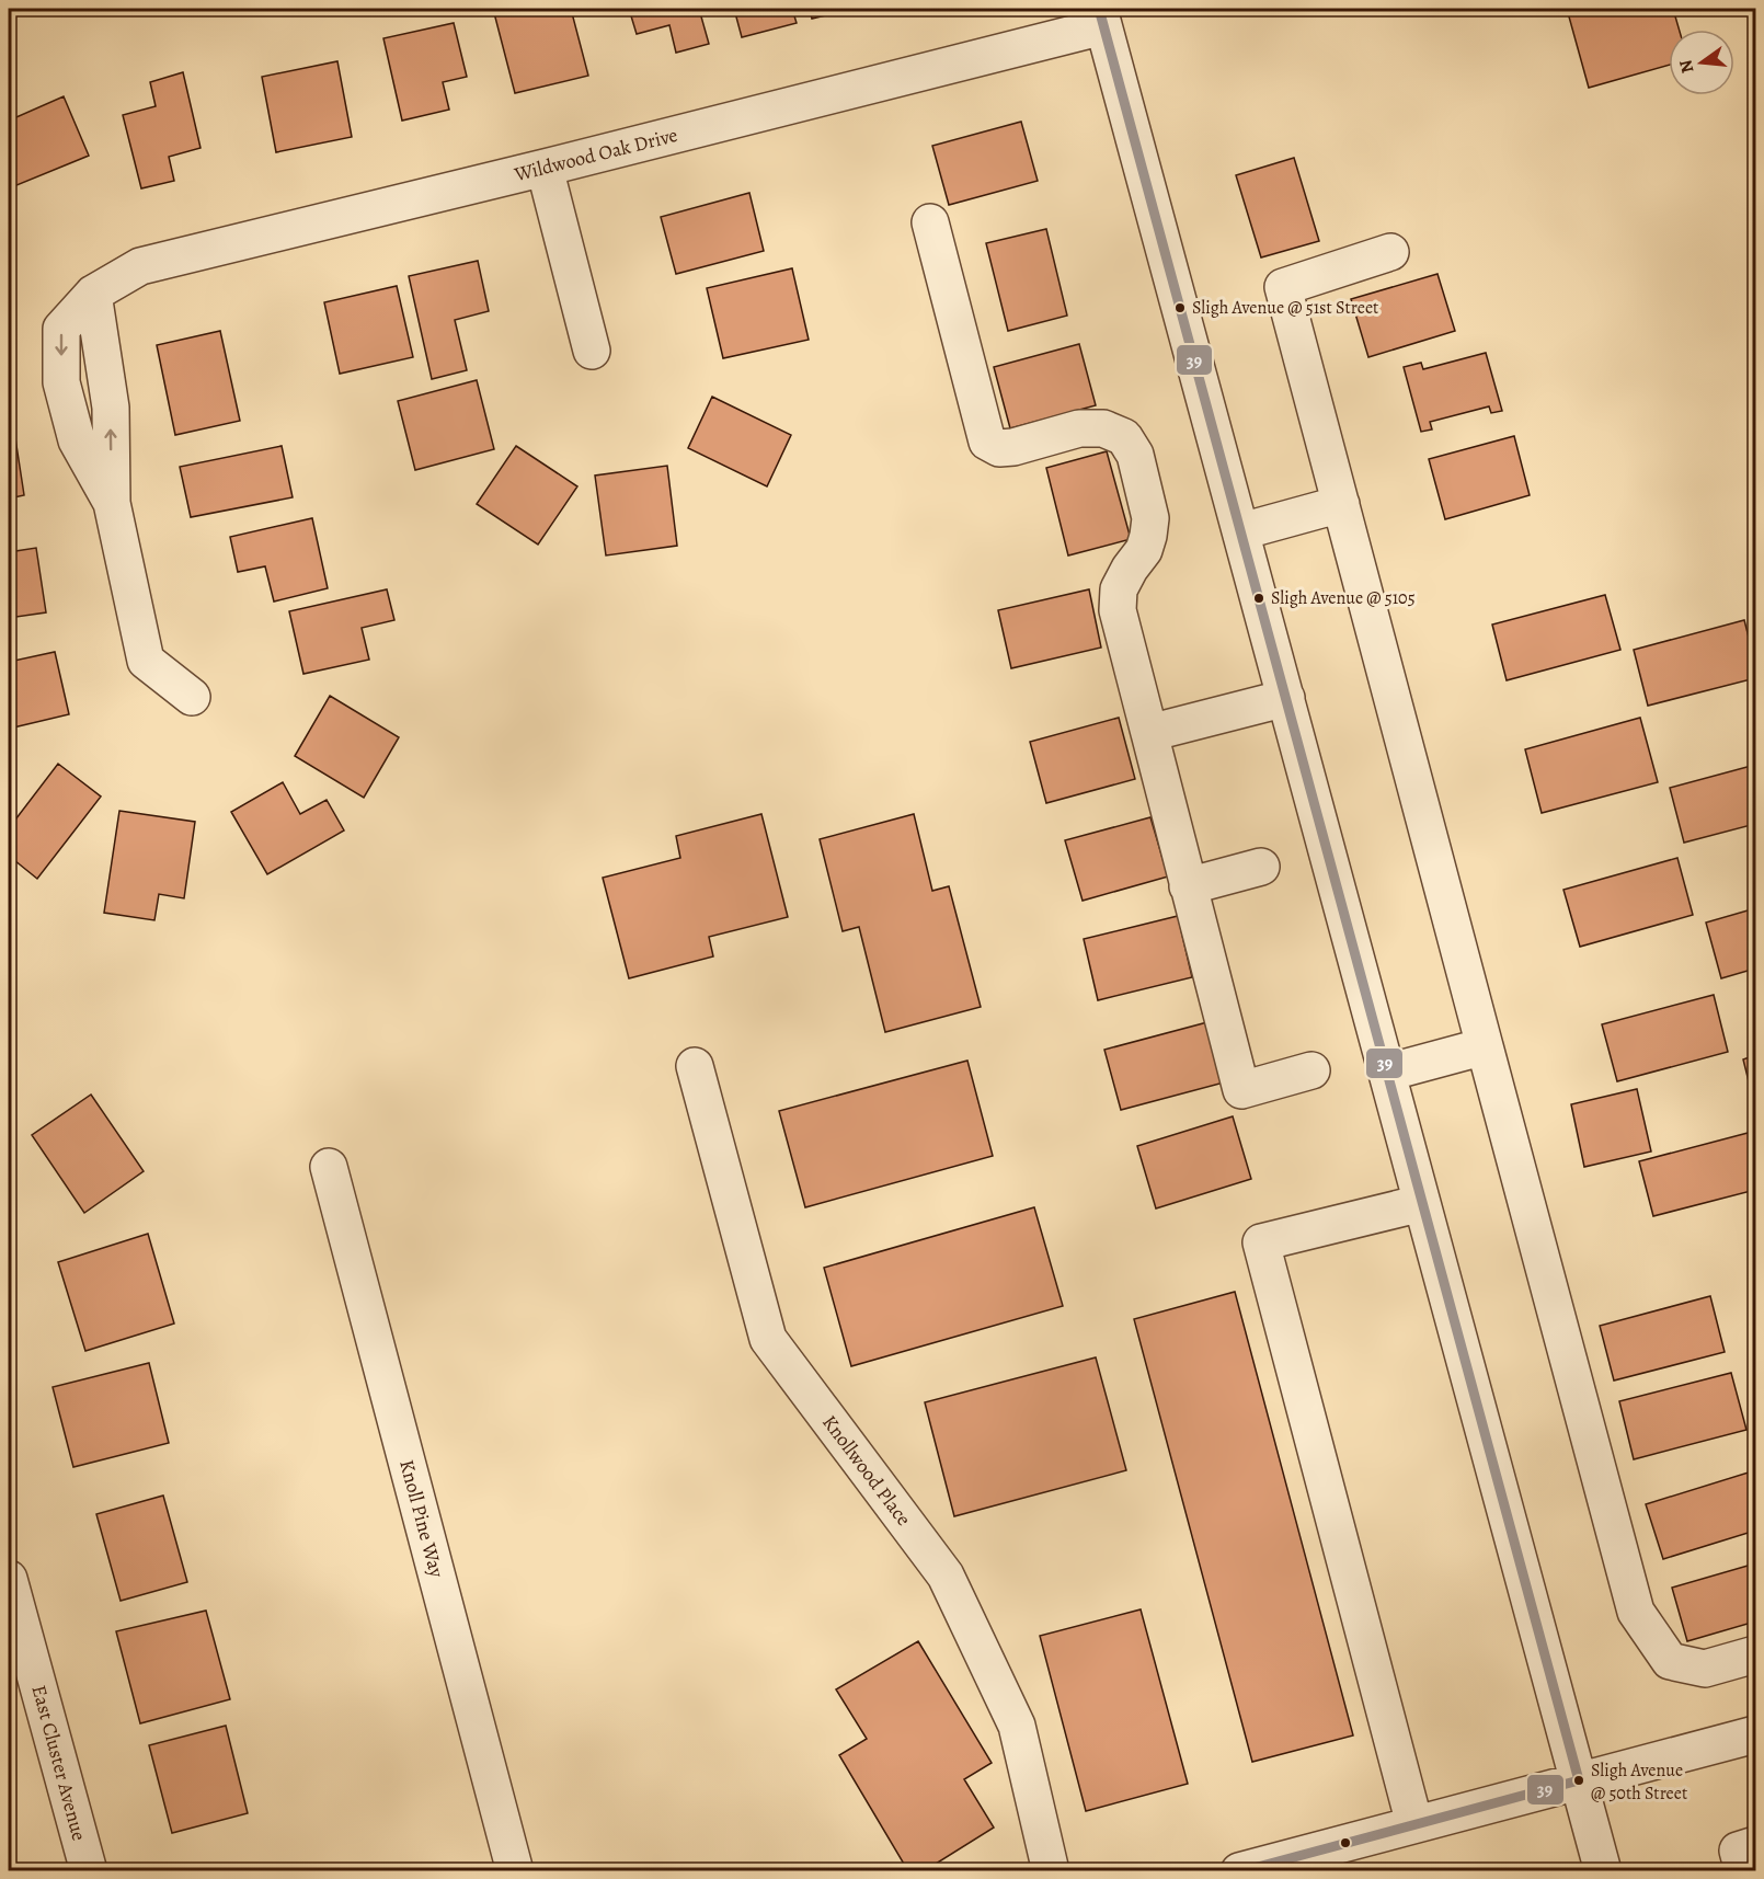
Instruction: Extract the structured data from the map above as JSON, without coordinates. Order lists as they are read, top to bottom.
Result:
{
  "streets": {
    "street": [
      "Wildwood Oak Drive",
      "Knollwood Place",
      "Knoll Pine Way",
      "East Cluster Avenue"
    ]
  },
  "places": ["Sligh Avenue @ 51st Street", "Sligh Avenue @ 5105", "Sligh Avenue @ 50th Street"],
  "lines": ["transit line 39"],
  "north": "left"
}
